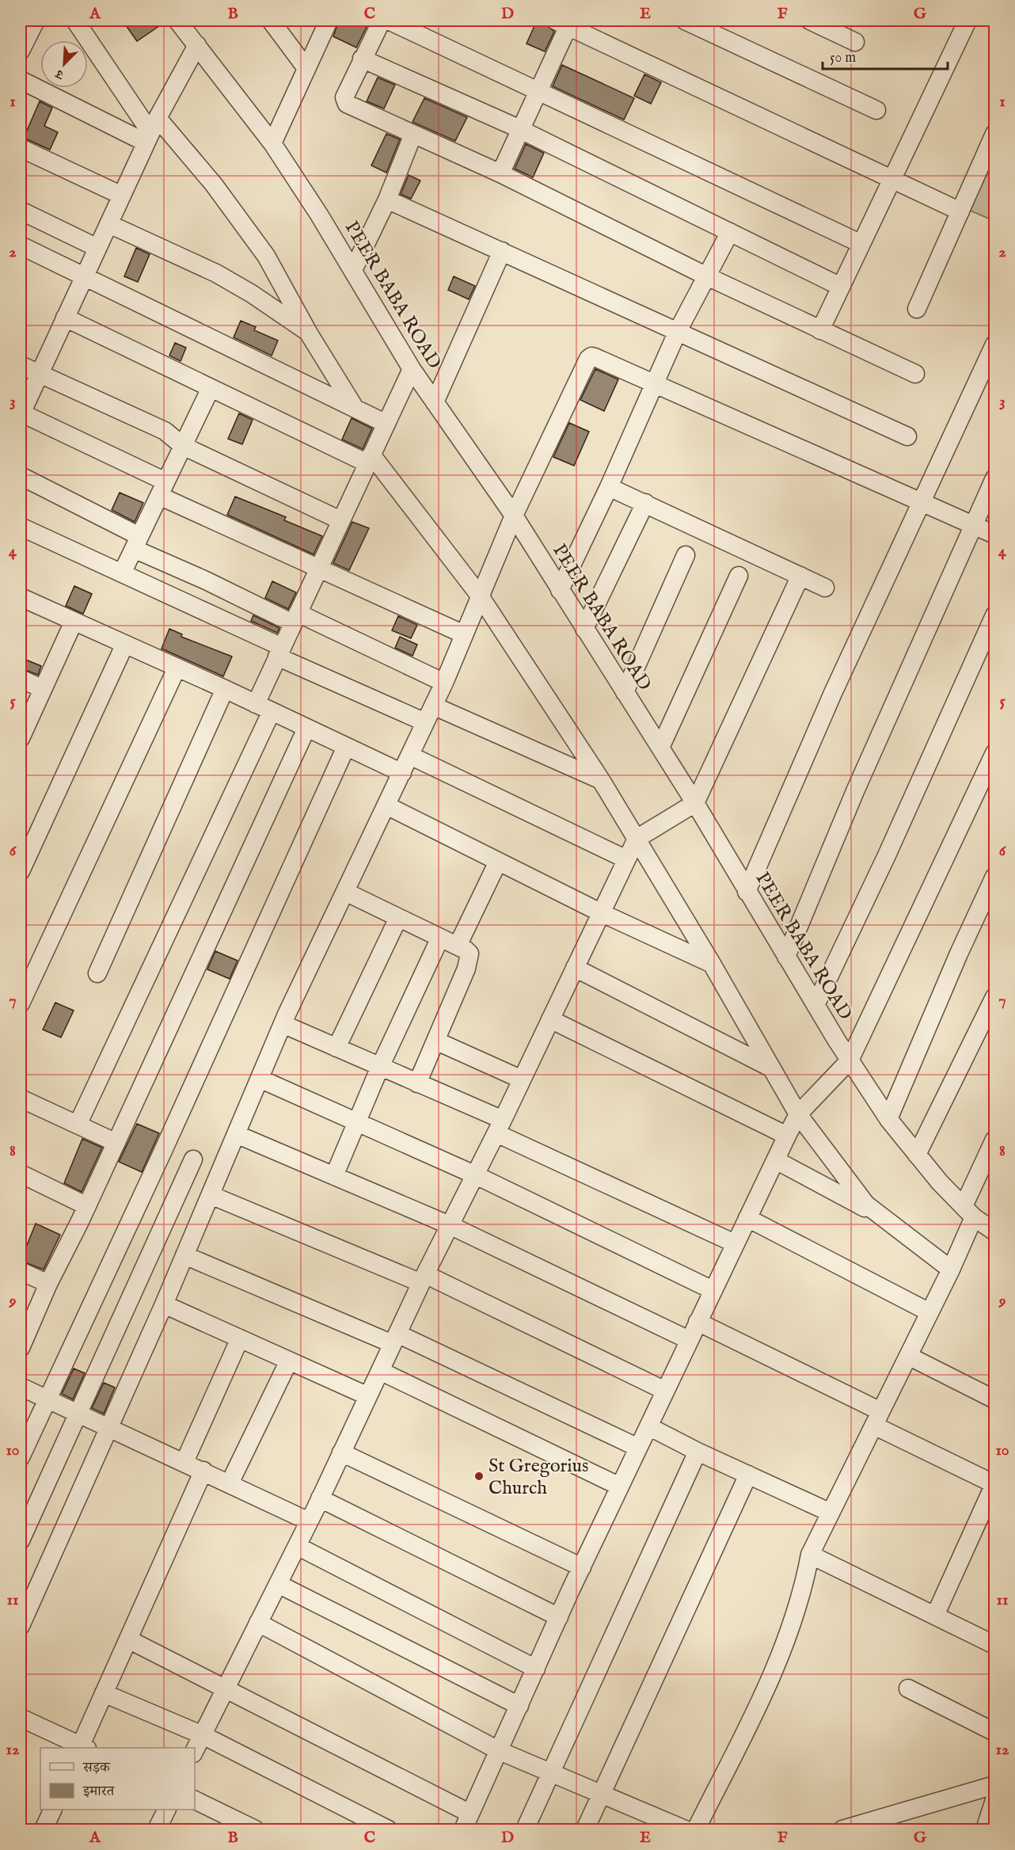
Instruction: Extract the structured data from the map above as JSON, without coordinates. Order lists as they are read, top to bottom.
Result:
{
  "streets": {
    "street": ["PEER BABA ROAD"]
  },
  "places": ["St Gregorius Church"],
  "legend": ["सड़क", "इमारत"],
  "scale_bar": "50 m",
  "north": "bottom left",
  "grid": {
    "columns": [
      "A",
      "B",
      "C",
      "D",
      "E",
      "F",
      "G"
    ],
    "rows": [
      "1",
      "2",
      "3",
      "4",
      "5",
      "6",
      "7",
      "8",
      "9",
      "10",
      "11",
      "12"
    ]
  }
}
